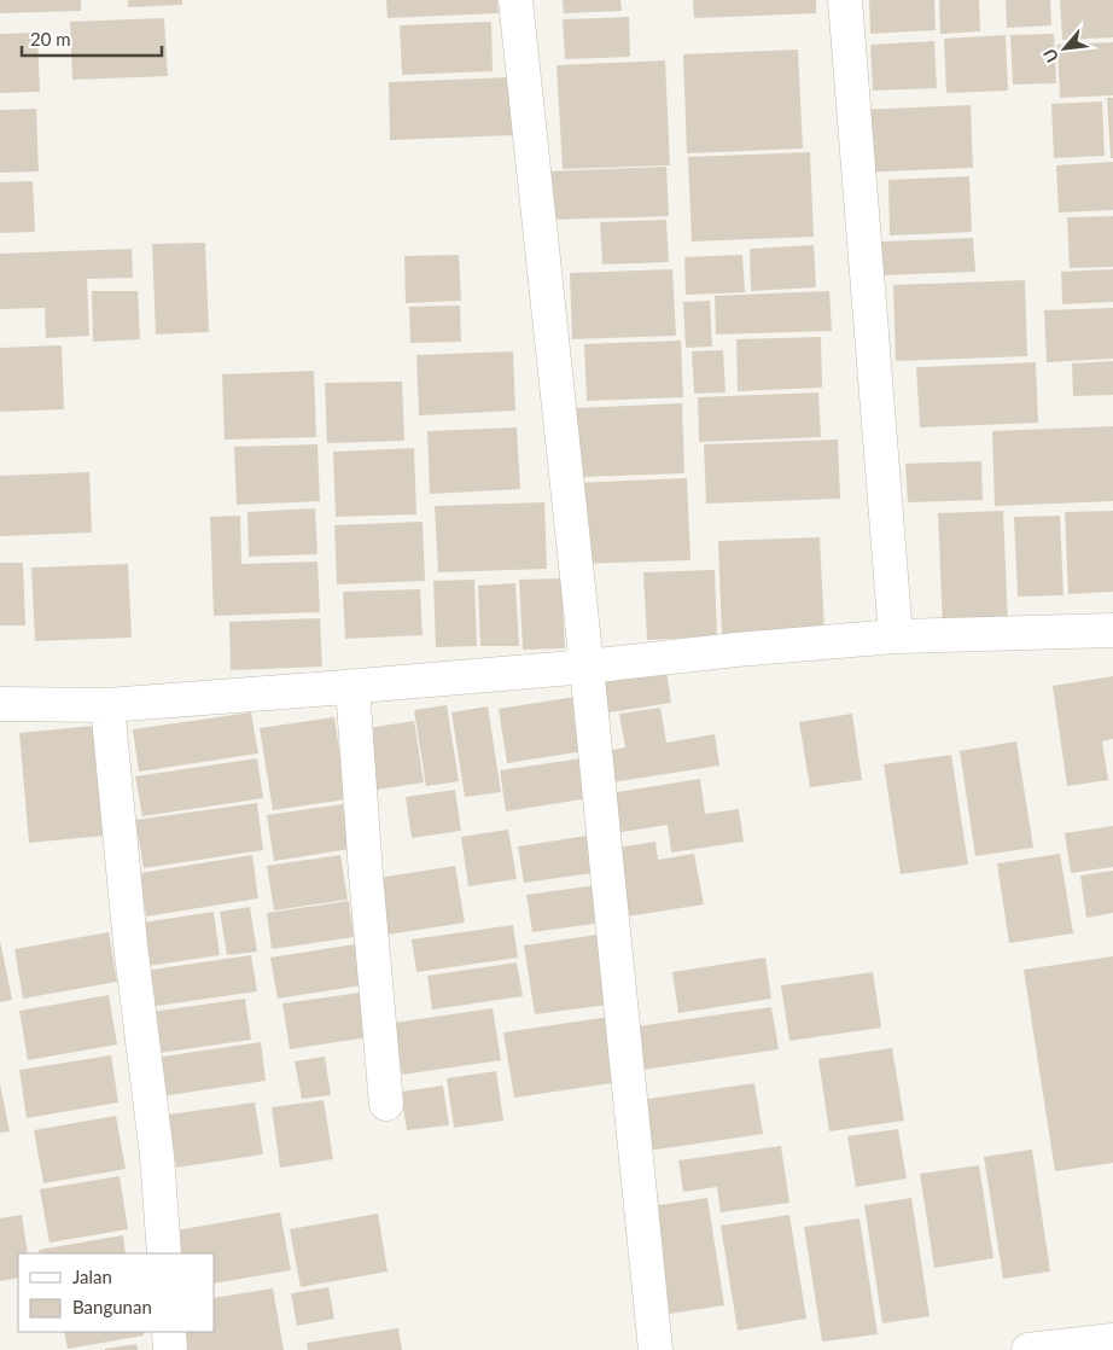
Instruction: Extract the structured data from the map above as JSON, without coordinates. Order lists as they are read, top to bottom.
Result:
{
  "legend": ["Jalan", "Bangunan"],
  "scale_bar": "20 m",
  "north": "bottom left"
}
